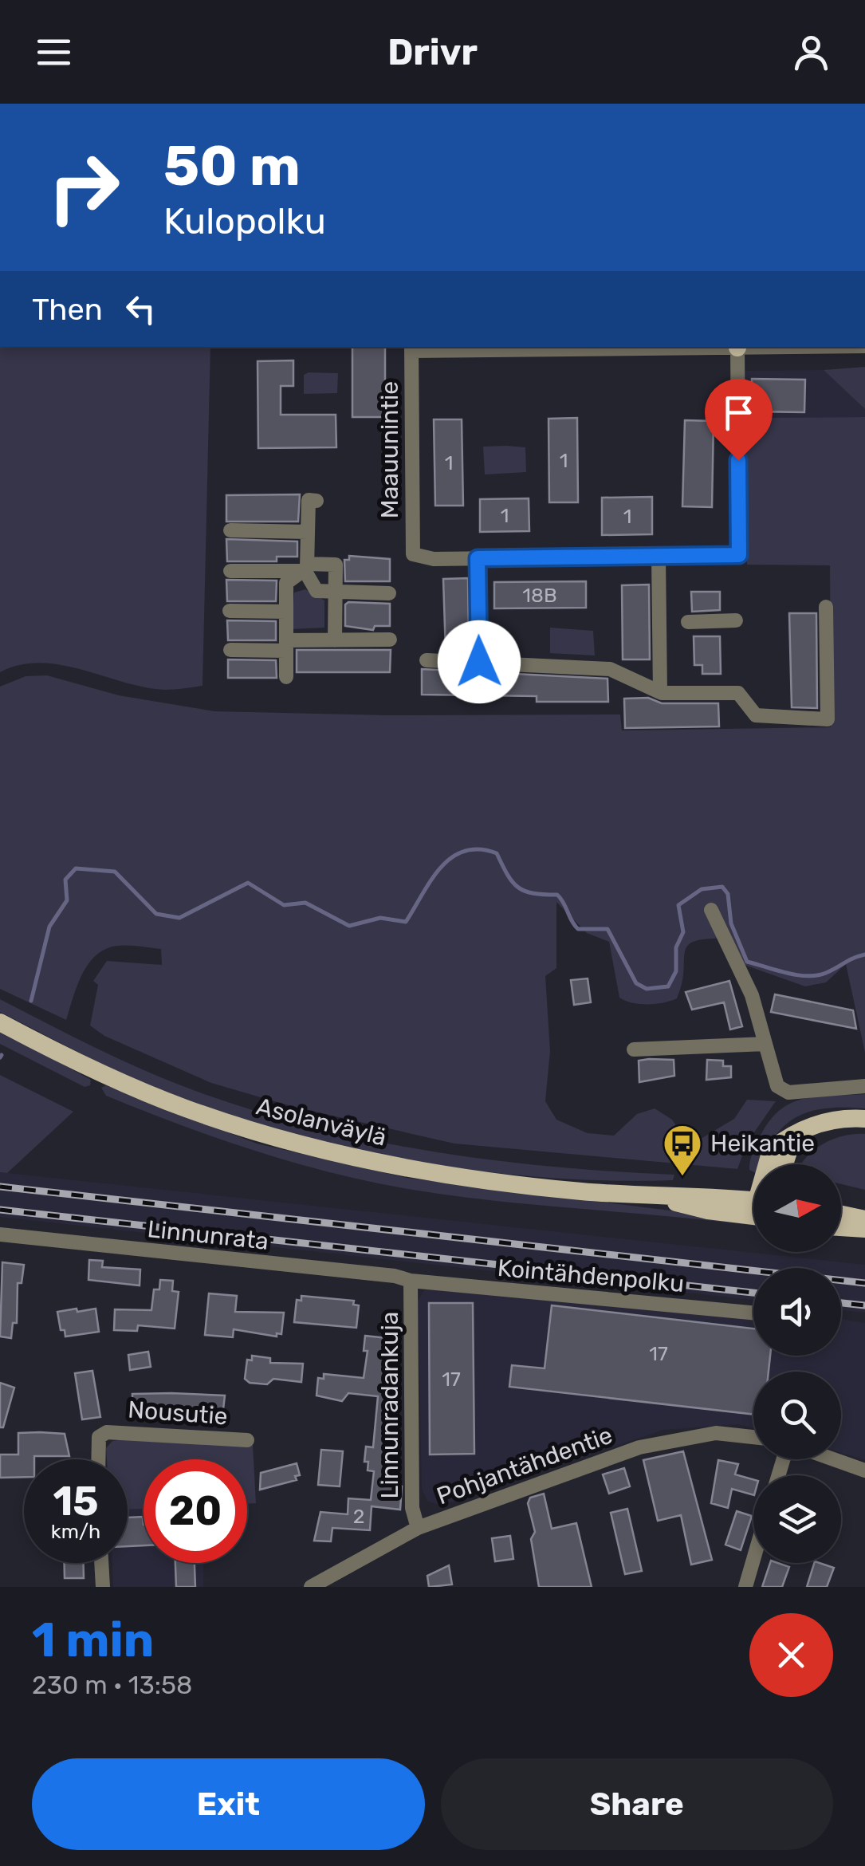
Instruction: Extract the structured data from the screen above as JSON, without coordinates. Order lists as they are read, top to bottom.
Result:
{
  "streets": {
    "main road": ["Asolanväylä"],
    "street": [
      "Maauunintie",
      "Linnunrata",
      "Kointähdenpolku",
      "Linnunradankuja",
      "Nousutie",
      "Pohjantähdentie"
    ]
  },
  "crossings": [
    ["Linnunrata", "Kointähdenpolku"],
    ["Linnunrata", "Linnunradankuja"],
    ["Kointähdenpolku", "Linnunradankuja"],
    ["Linnunradankuja", "Pohjantähdentie"]
  ],
  "places": {
    "bus stop": ["Heikantie"]
  },
  "house_numbers": [
    "1",
    "1",
    "1",
    "1",
    "18B",
    "17",
    "17",
    "2"
  ],
  "north": "right",
  "page": {
    "header": "Drivr",
    "turn": ["50 m", "Kulopolku"],
    "then": "Then",
    "speed": "15 km/h",
    "limit": "20",
    "heading": ["1 min", "230 m · 13:58"],
    "buttons": ["Exit", "Share"]
  }
}
